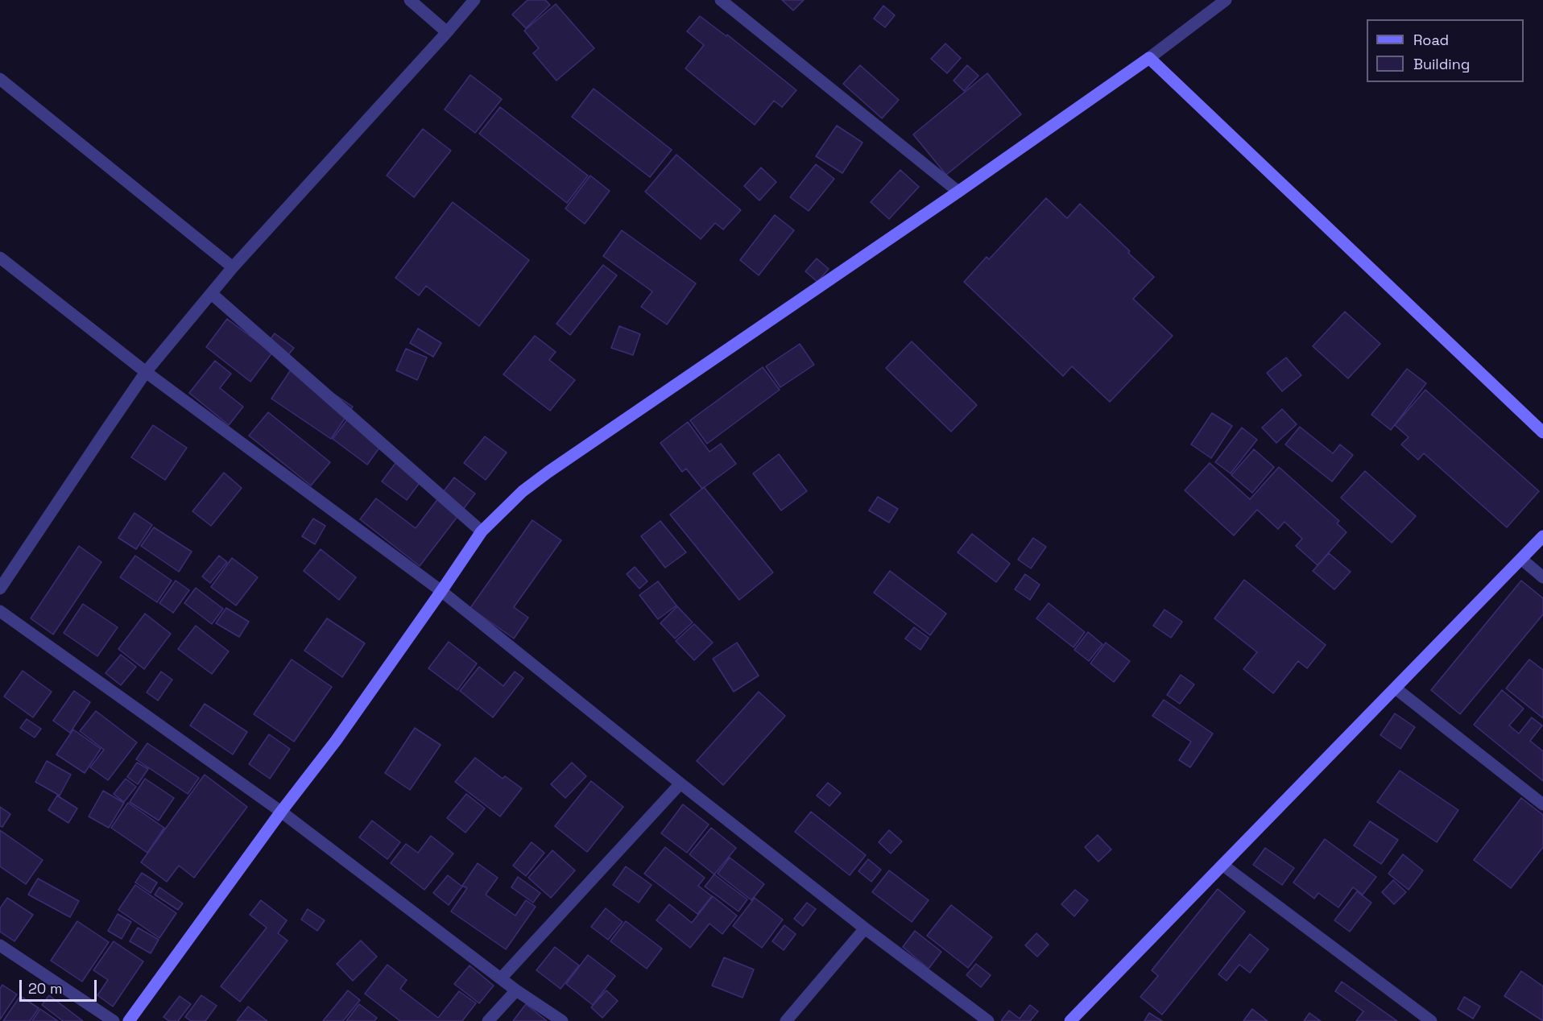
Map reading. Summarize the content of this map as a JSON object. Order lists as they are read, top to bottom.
{
  "legend": ["Road", "Building"],
  "scale_bar": "20 m"
}
